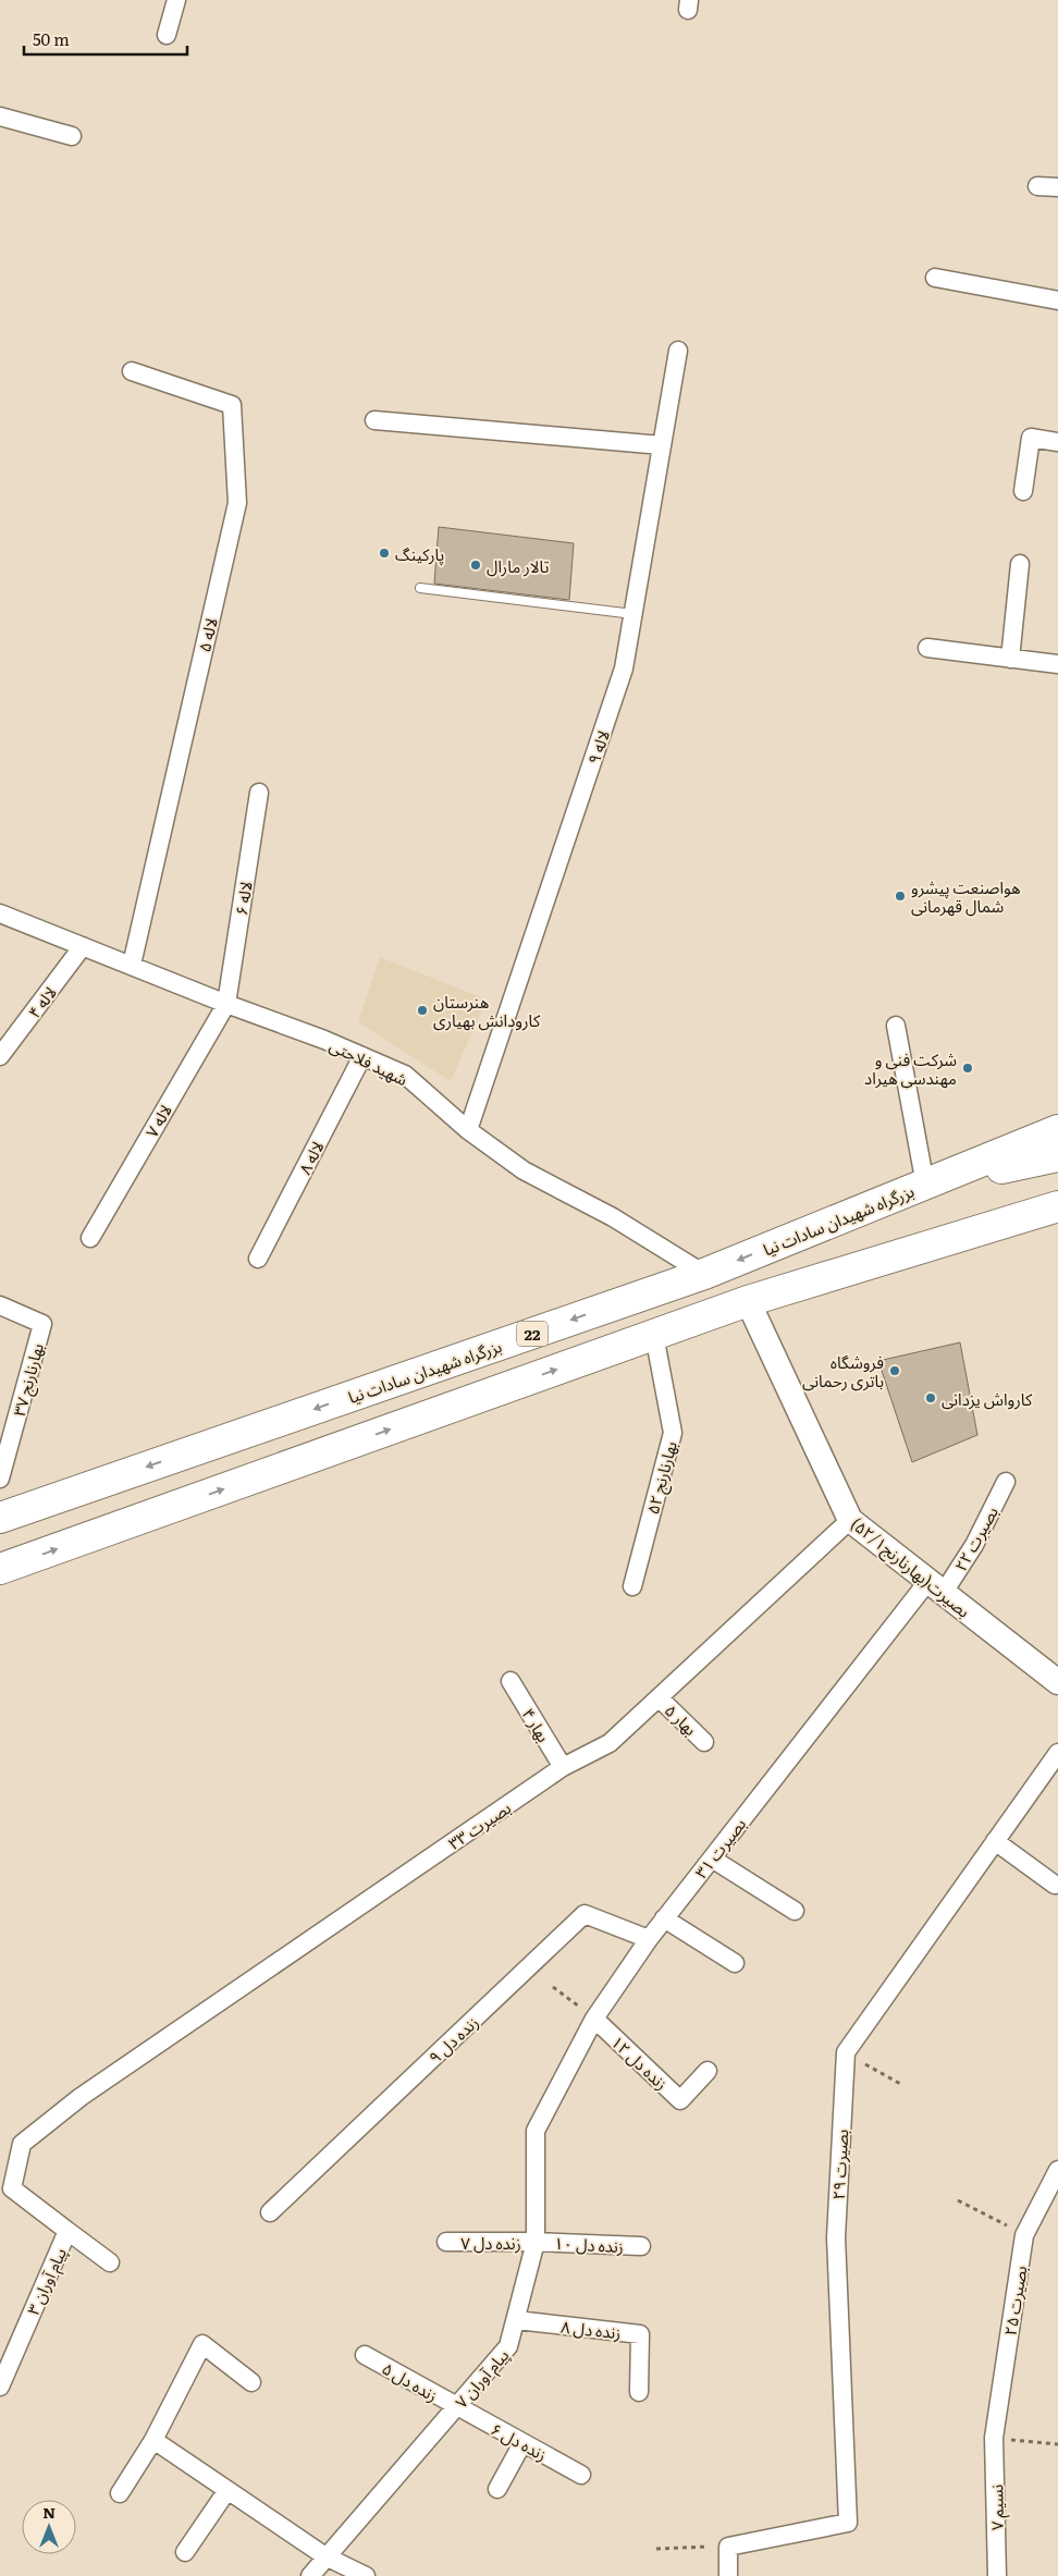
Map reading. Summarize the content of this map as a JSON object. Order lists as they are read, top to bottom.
{
  "streets": {
    "highway": ["بزرگراه شهیدان سادات نیا", "22"],
    "street": [
      "لاله ۵",
      "لاله ۹",
      "لاله ۶",
      "لاله ۴",
      "شهید فلاحتی",
      "لاله ۷",
      "لاله ۸",
      "بهارنارنج ۳۷",
      "بهارنارنج ۵۲",
      "بصیرت ۲۲",
      "بصیرت(بهارنارنج۵۲/۱)",
      "بهار ۵",
      "بهار ۴",
      "بصیرت ۳۳",
      "بصیرت ۳۱",
      "زنده دل ۹",
      "زنده دل ۱۲",
      "بصیرت ۲۹",
      "زنده دل ۷",
      "زنده دل ۱۰",
      "پیام آوران ۳",
      "بصیرت ۲۵",
      "زنده دل ۸",
      "پیام آوران ۷",
      "زنده دل ۵",
      "زنده دل ۶",
      "نسیم ۷"
    ]
  },
  "crossings": [
    ["لاله ۵", "شهید فلاحتی"],
    ["لاله ۹", "شهید فلاحتی"],
    ["لاله ۶", "شهید فلاحتی"],
    ["لاله ۶", "لاله ۷"],
    ["لاله ۴", "شهید فلاحتی"],
    ["شهید فلاحتی", "لاله ۷"],
    ["شهید فلاحتی", "لاله ۸"],
    ["شهید فلاحتی", "بزرگراه شهیدان سادات نیا"],
    ["بصیرت ۲۲", "بصیرت(بهارنارنج۵۲/۱)"],
    ["بصیرت ۲۲", "بصیرت ۳۱"],
    ["بصیرت(بهارنارنج۵۲/۱)", "بصیرت ۳۳"],
    ["بصیرت(بهارنارنج۵۲/۱)", "بصیرت ۳۱"],
    ["بهار ۵", "بصیرت ۳۳"],
    ["بهار ۴", "بصیرت ۳۳"],
    ["بصیرت ۳۳", "پیام آوران ۳"],
    ["بصیرت ۳۱", "زنده دل ۹"],
    ["بصیرت ۳۱", "زنده دل ۱۲"],
    ["بصیرت ۳۱", "پیام آوران ۷"],
    ["زنده دل ۷", "زنده دل ۱۰"],
    ["زنده دل ۷", "پیام آوران ۷"],
    ["زنده دل ۱۰", "پیام آوران ۷"],
    ["بصیرت ۲۵", "نسیم ۷"],
    ["زنده دل ۸", "پیام آوران ۷"],
    ["پیام آوران ۷", "زنده دل ۵"],
    ["پیام آوران ۷", "زنده دل ۶"],
    ["زنده دل ۵", "زنده دل ۶"]
  ],
  "places": [
    "پارکینگ",
    "تالار مارال",
    "هواصنعت پیشرو شمال قهرمانی",
    "هنرستان کارودانش بهیاری",
    "شرکت فنی و مهندسی هیراد",
    "فروشگاه باتری رحمانی",
    "کارواش یزدانی"
  ],
  "scale_bar": "50 m",
  "north": "top"
}
